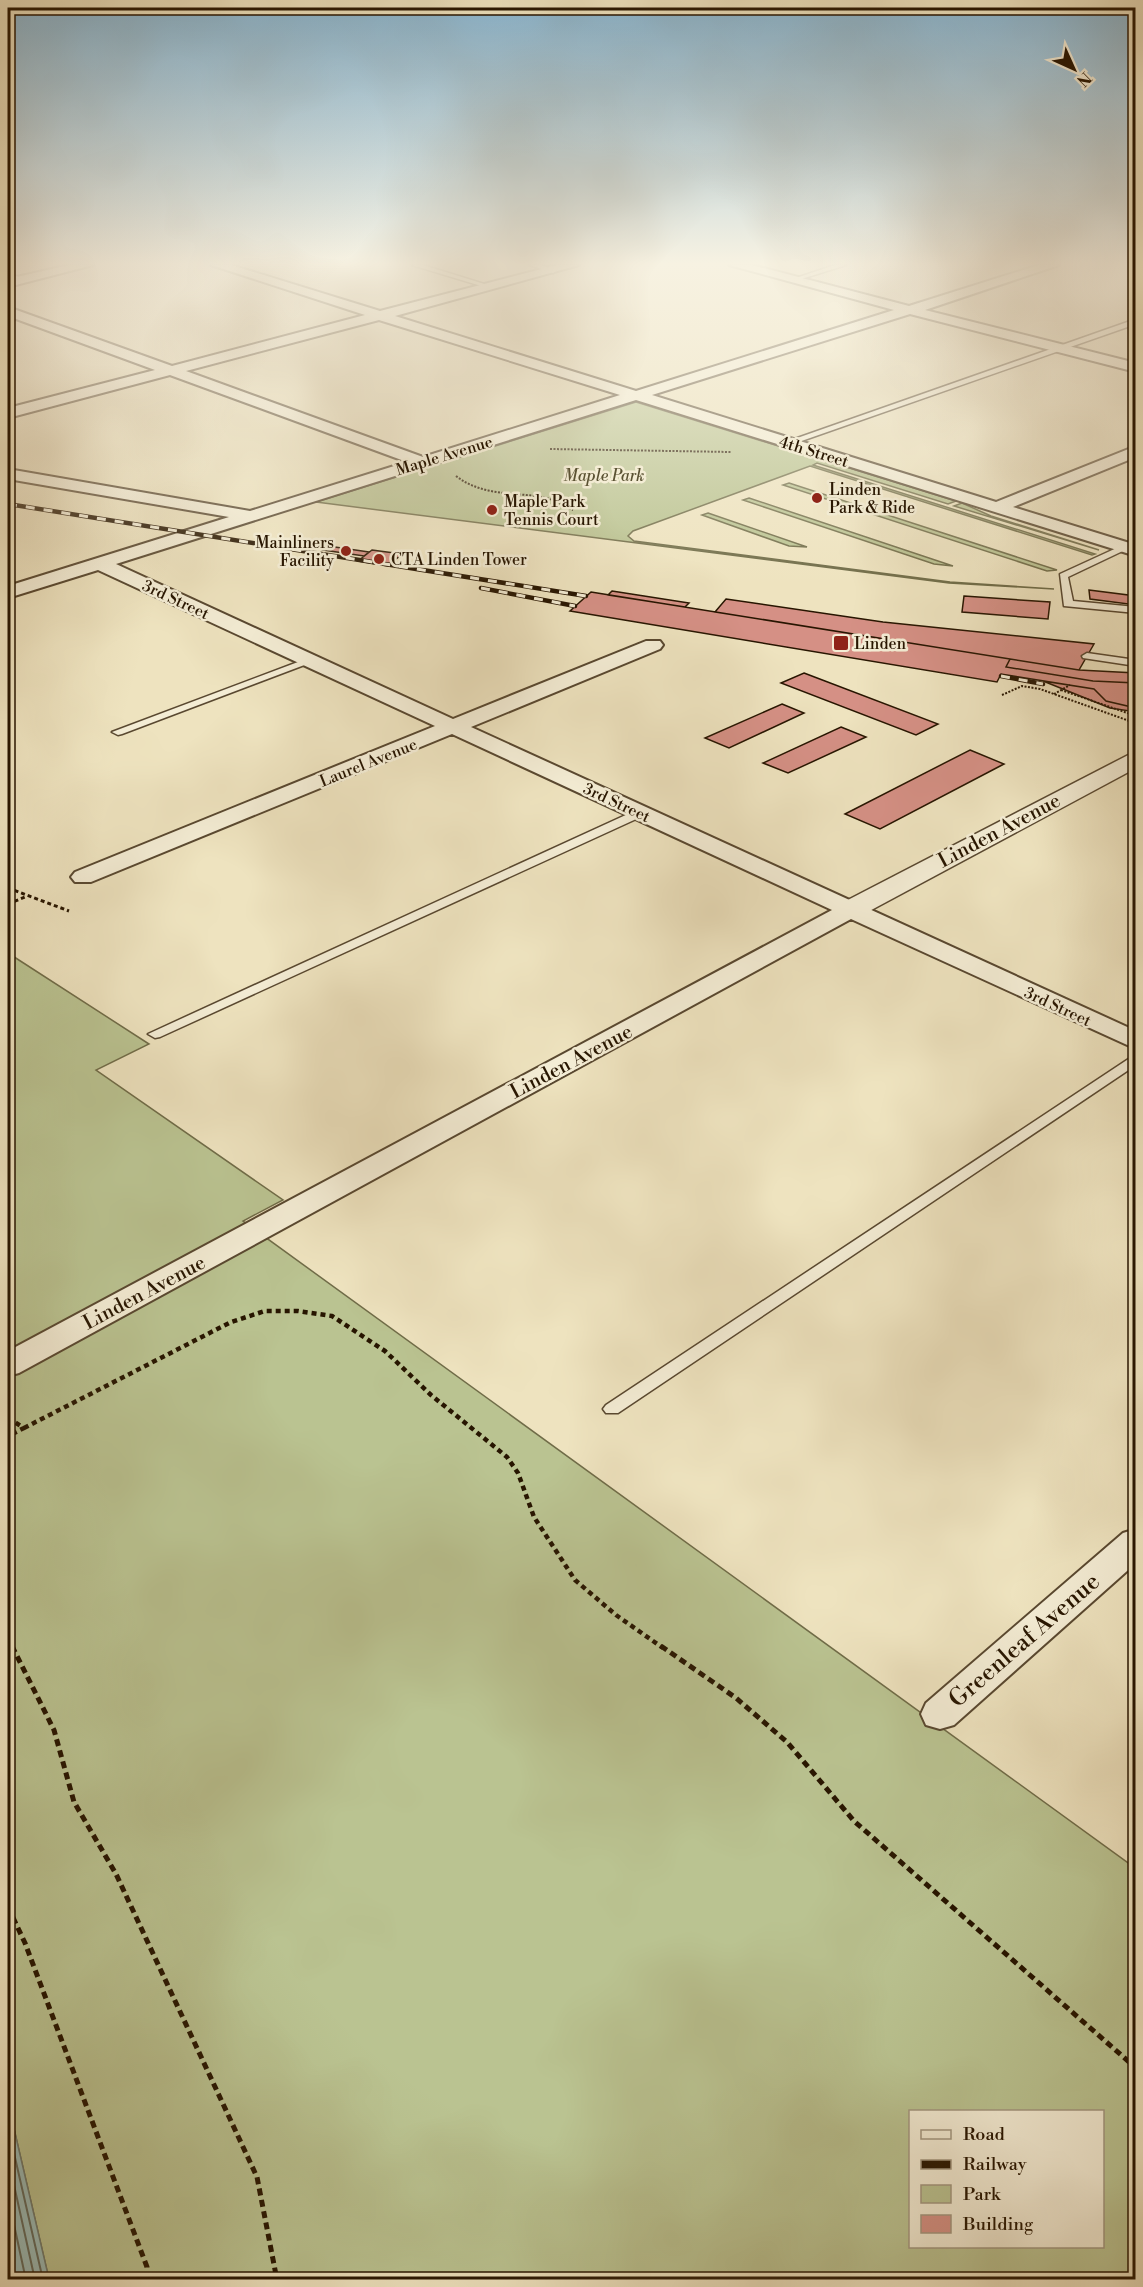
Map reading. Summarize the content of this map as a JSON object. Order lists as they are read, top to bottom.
{
  "streets": {
    "street": [
      "4th Street",
      "Maple Avenue",
      "3rd Street",
      "Laurel Avenue",
      "Linden Avenue",
      "Greenleaf Avenue"
    ]
  },
  "crossings": [
    ["4th Street", "Maple Avenue"],
    ["Maple Avenue", "3rd Street"],
    ["3rd Street", "Laurel Avenue"],
    ["3rd Street", "Linden Avenue"]
  ],
  "parks": ["Maple Park"],
  "places": {
    "other": [
      "Linden Park & Ride",
      "Maple Park Tennis Court",
      "Mainliners Facility",
      "CTA Linden Tower"
    ],
    "transit": ["Linden"]
  },
  "legend": [
    "Road",
    "Railway",
    "Park",
    "Building"
  ],
  "north": "bottom right"
}
